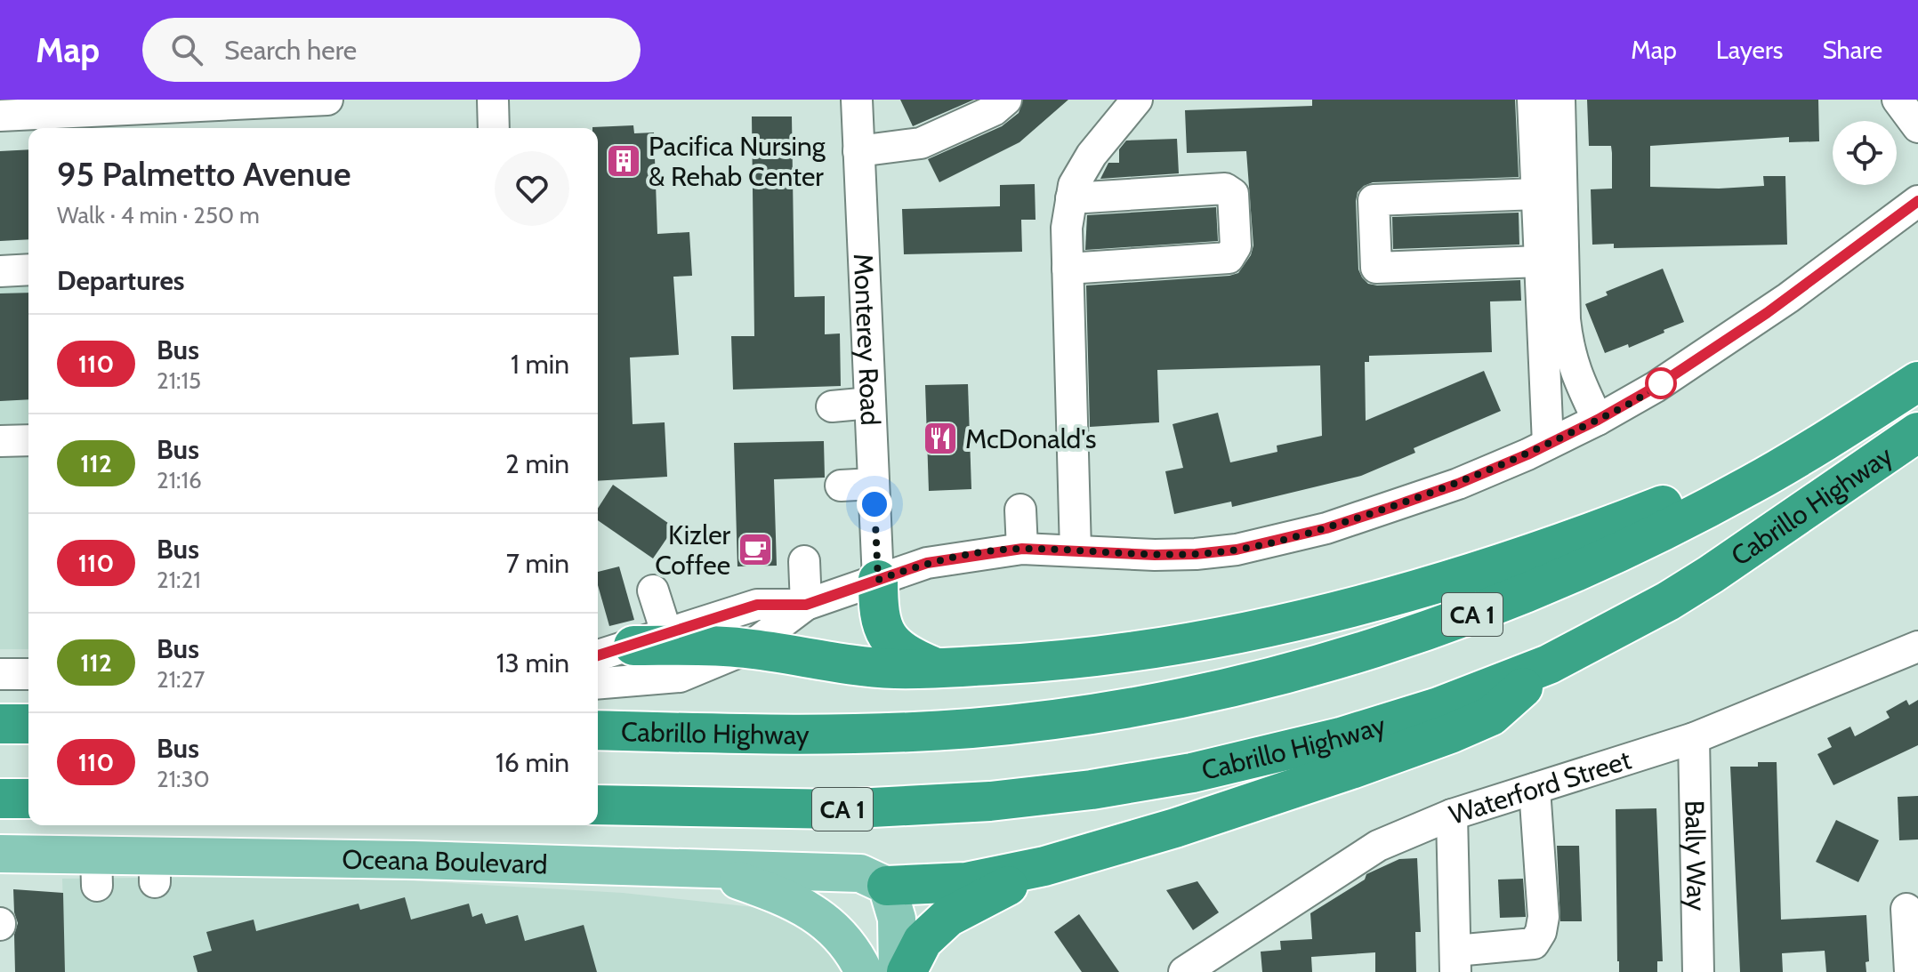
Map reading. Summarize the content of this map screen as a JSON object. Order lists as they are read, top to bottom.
{
  "streets": {
    "highway": ["Cabrillo Highway", "CA 1"],
    "main road": ["Oceana Boulevard"],
    "street": ["Monterey Road", "Waterford Street", "Bally Way"]
  },
  "crossings": [
    ["Waterford Street", "Bally Way"]
  ],
  "places": {
    "building": ["Pacifica Nursing & Rehab Center"],
    "restaurant": ["McDonald's"],
    "cafe": ["Kizler Coffee"]
  },
  "lines": ["bus line 110"],
  "page": {
    "header": "Map",
    "search": "Search here",
    "nav": ["Map", "Layers", "Share"],
    "heading": [
      ["95 Palmetto Avenue", "Walk · 4 min · 250 m"],
      "Departures"
    ],
    "list": [
      {
        "mark": "110",
        "name": "Bus",
        "note": "21:15",
        "value": "1 min"
      },
      {
        "mark": "112",
        "name": "Bus",
        "note": "21:16",
        "value": "2 min"
      },
      {
        "mark": "110",
        "name": "Bus",
        "note": "21:21",
        "value": "7 min"
      },
      {
        "mark": "112",
        "name": "Bus",
        "note": "21:27",
        "value": "13 min"
      },
      {
        "mark": "110",
        "name": "Bus",
        "note": "21:30",
        "value": "16 min"
      }
    ]
  }
}
